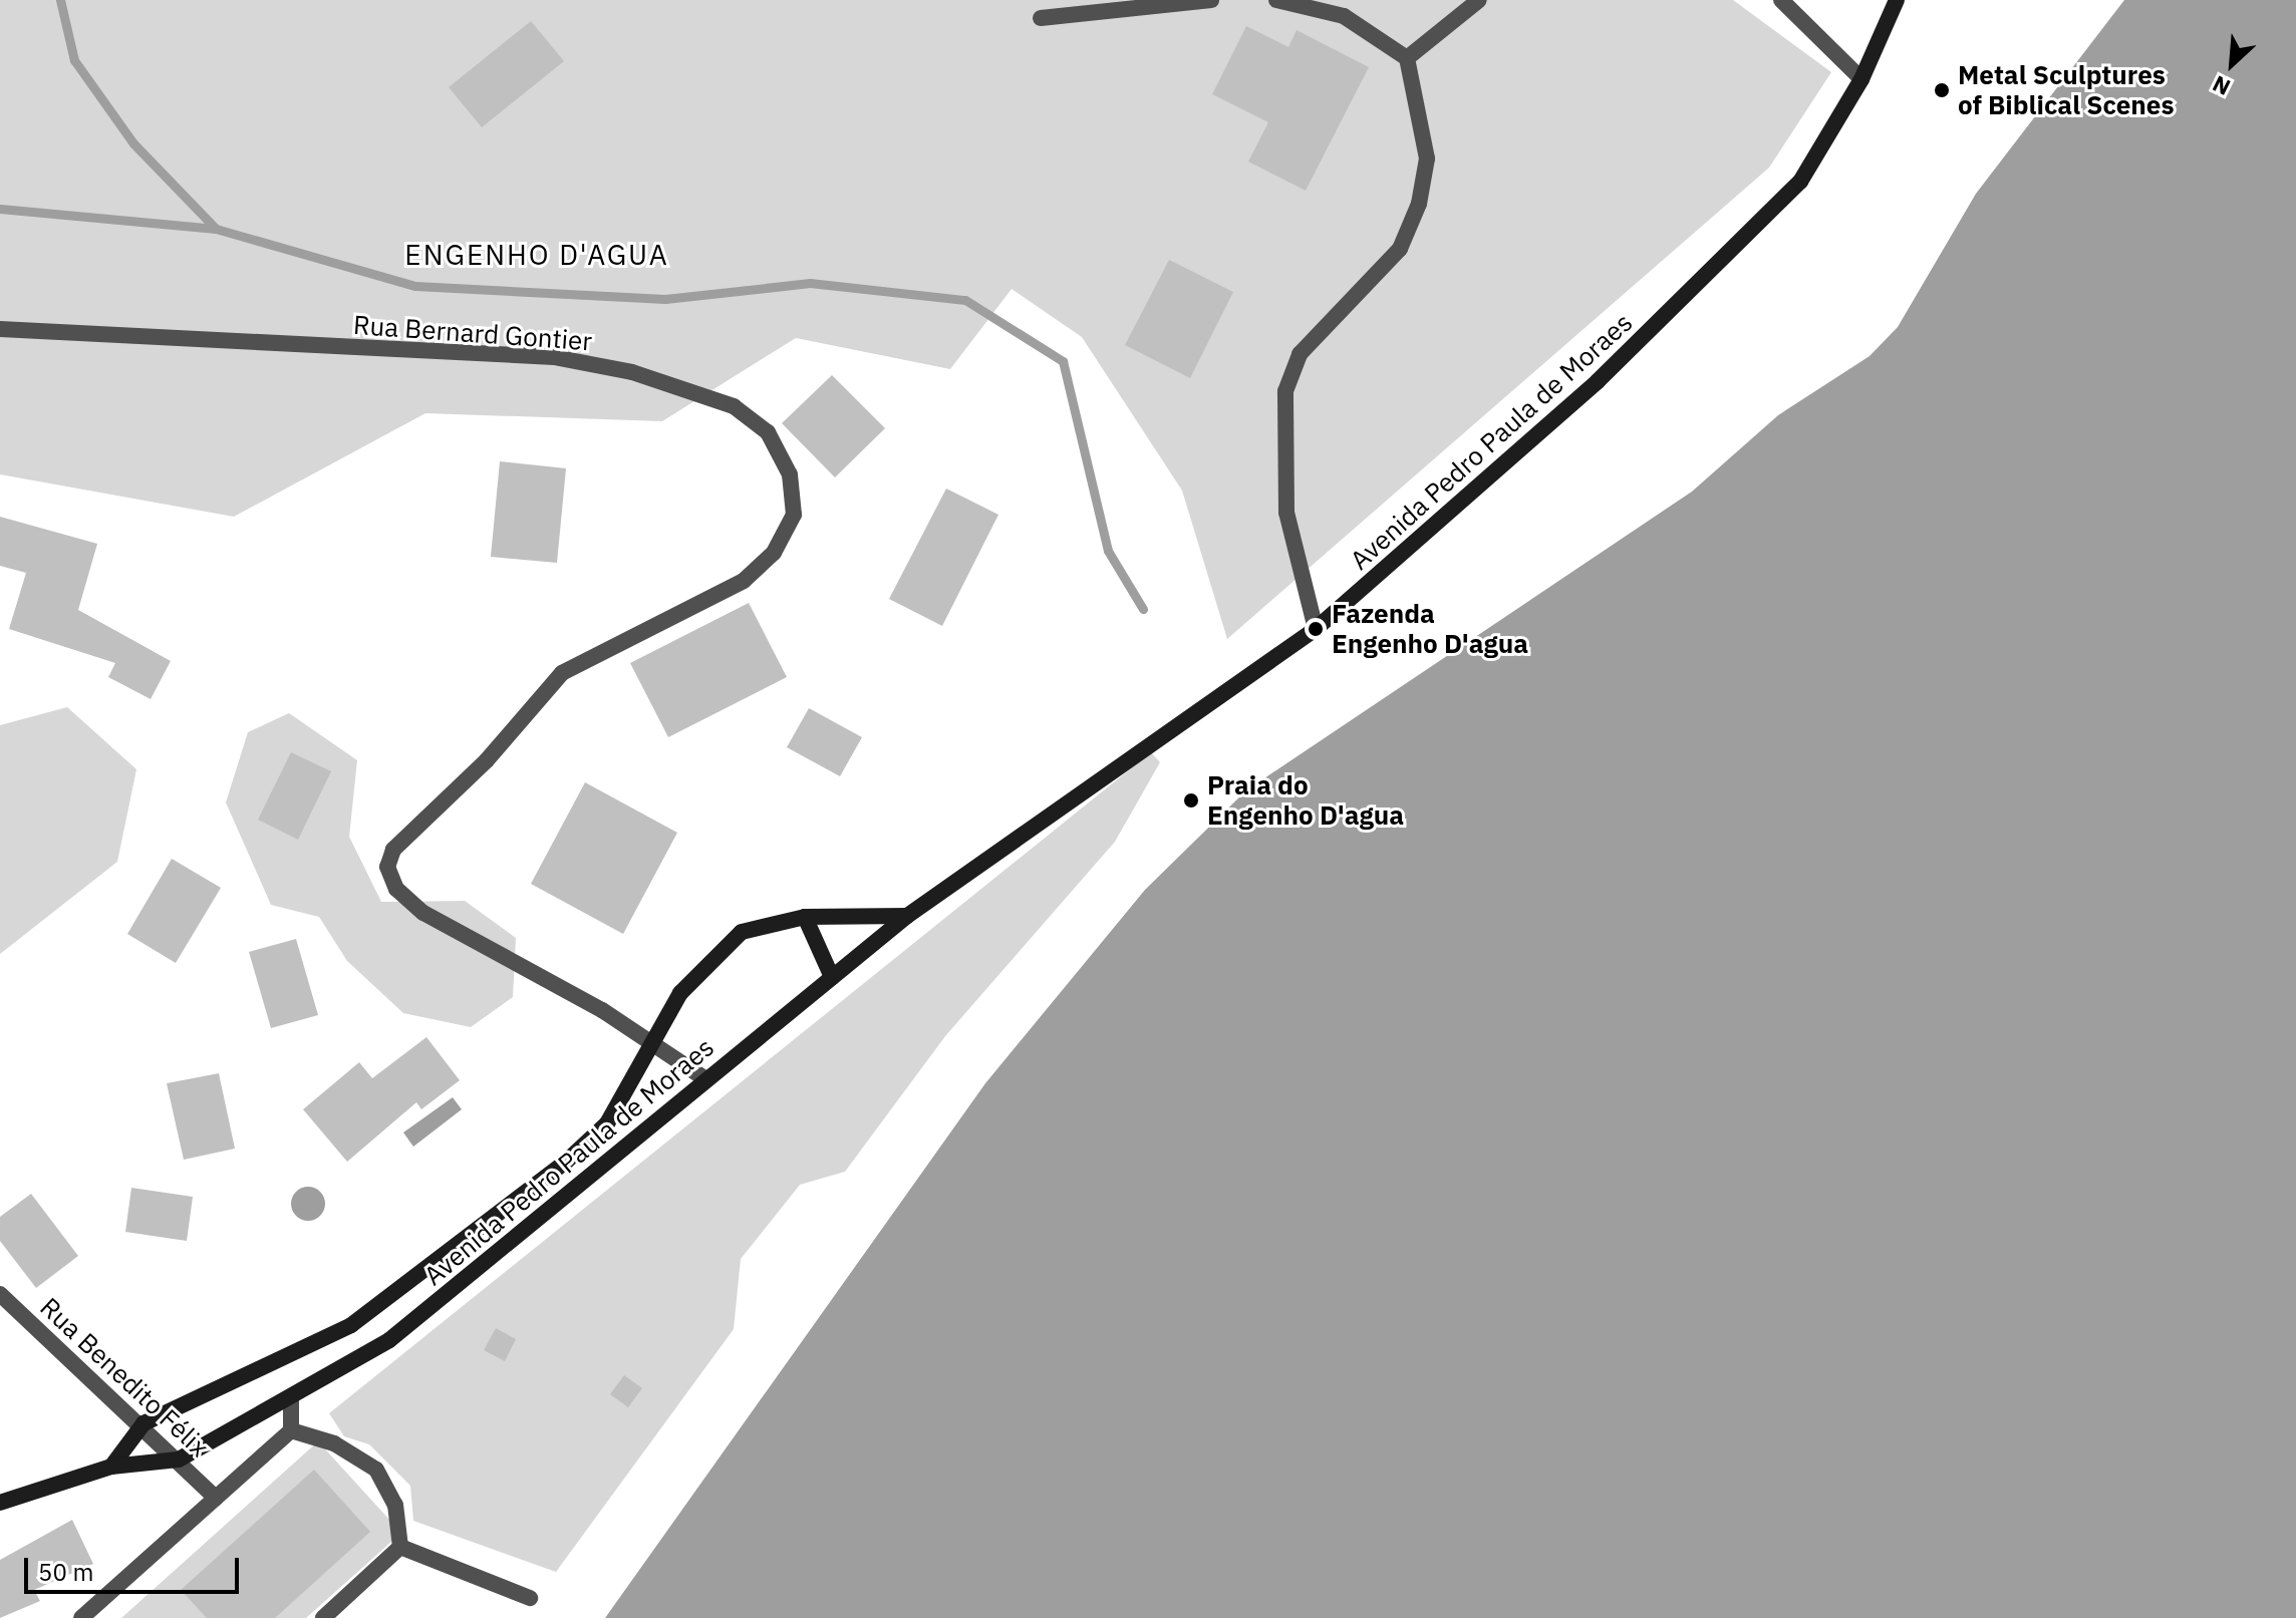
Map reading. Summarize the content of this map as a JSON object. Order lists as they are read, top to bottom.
{
  "streets": {
    "main road": ["Avenida Pedro Paula de Moraes"],
    "street": ["Rua Bernard Gontier", "Rua Benedito Félix"]
  },
  "crossings": [
    ["Rua Bernard Gontier", "Avenida Pedro Paula de Moraes"],
    ["Avenida Pedro Paula de Moraes", "Rua Benedito Félix"]
  ],
  "districts": ["ENGENHO D'AGUA"],
  "places": ["Metal Sculptures of Biblical Scenes", "Fazenda Engenho D'agua", "Praia do Engenho D'agua"],
  "scale_bar": "50 m",
  "north": "bottom left"
}
